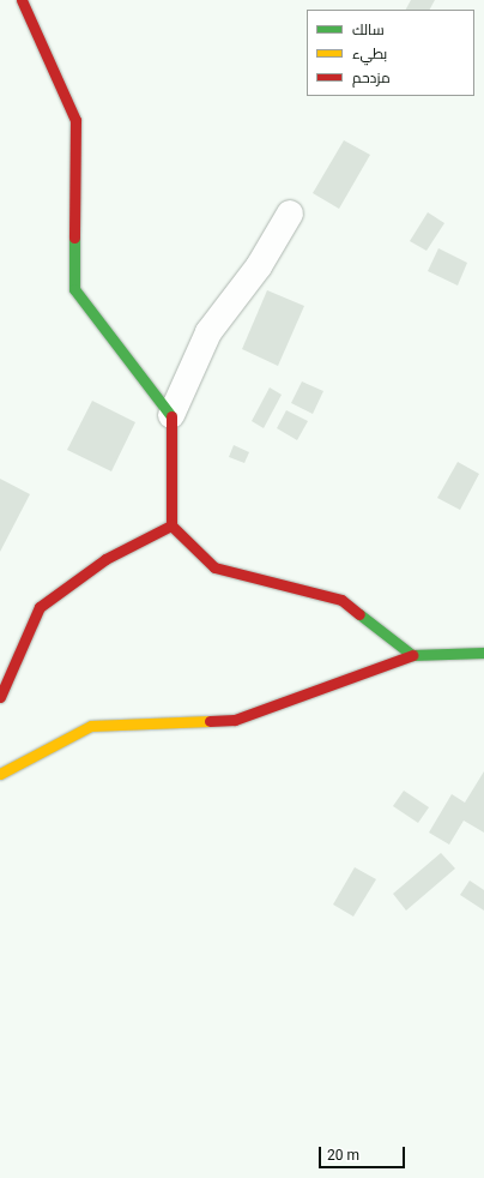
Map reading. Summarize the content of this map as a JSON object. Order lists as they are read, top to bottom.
{
  "legend": ["سالك", "بطيء", "مزدحم"],
  "scale_bar": "20 m"
}
